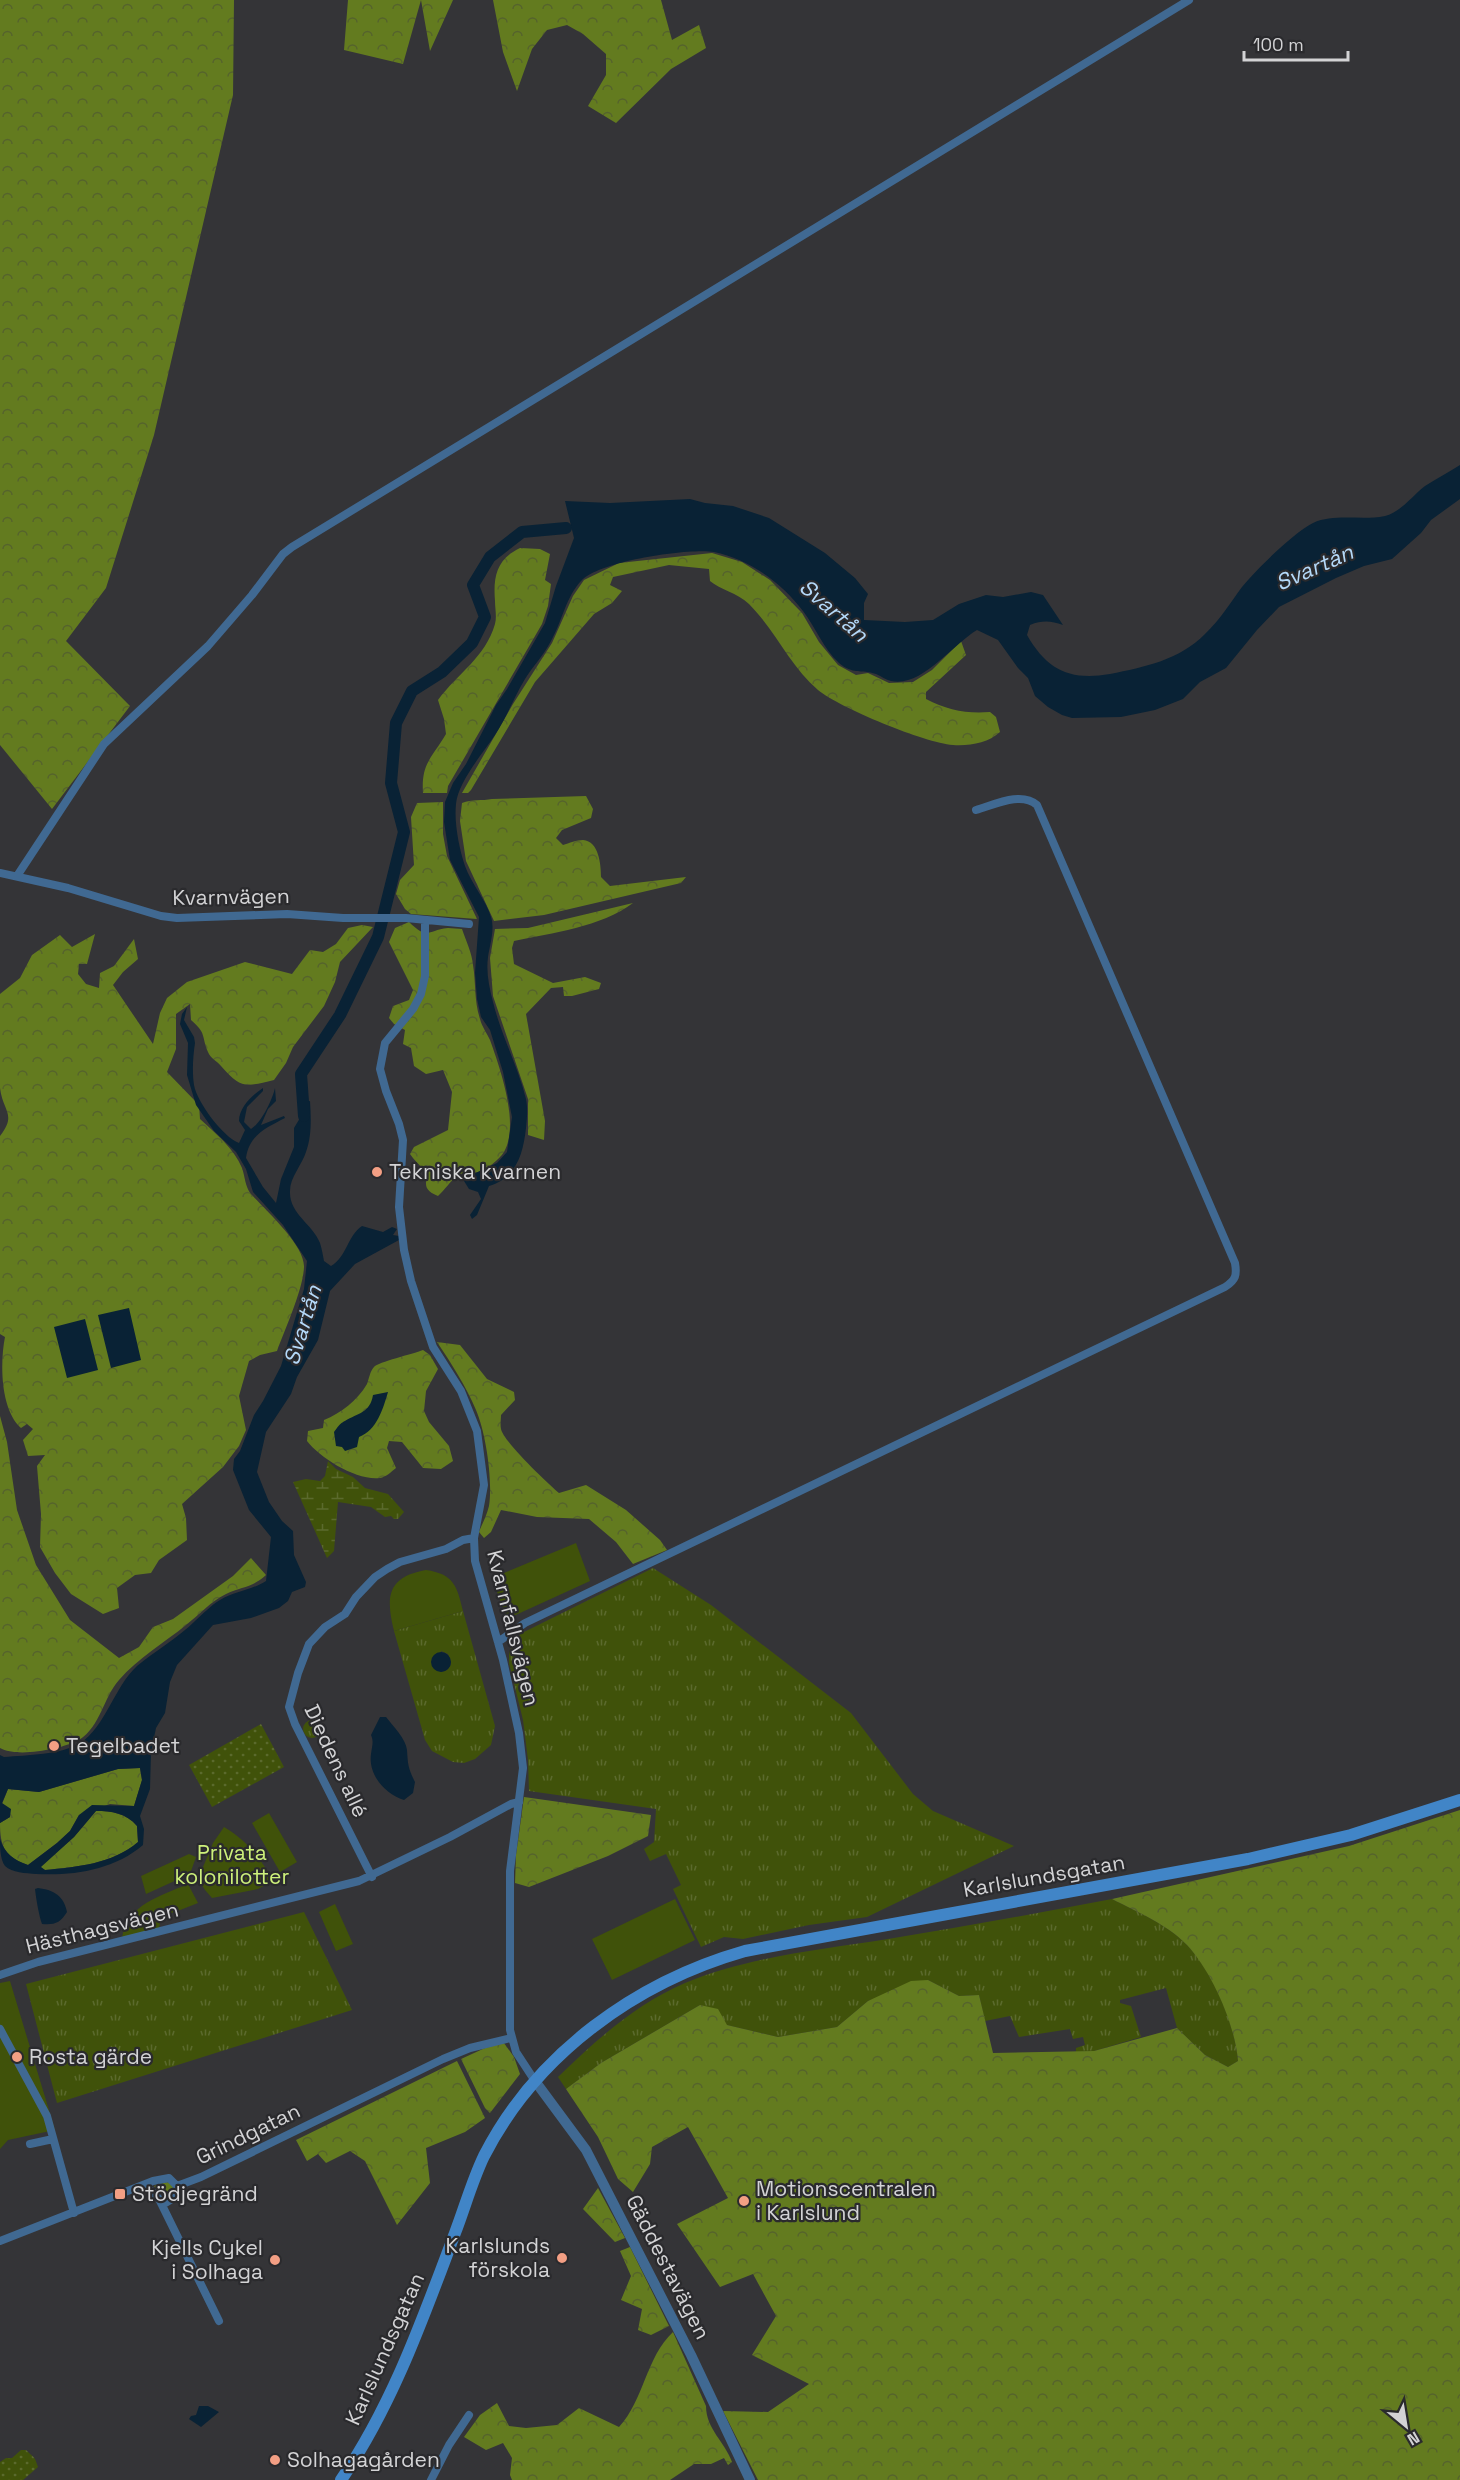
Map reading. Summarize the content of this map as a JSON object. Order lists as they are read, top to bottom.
{
  "streets": {
    "main road": ["Karlslundsgatan"],
    "street": [
      "Kvarnvägen",
      "Kvarnfallsvägen",
      "Diedens allé",
      "Hästhagsvägen",
      "Grindgatan",
      "Gäddestavägen"
    ]
  },
  "crossings": [
    ["Kvarnvägen", "Kvarnfallsvägen"],
    ["Kvarnfallsvägen", "Diedens allé"],
    ["Kvarnfallsvägen", "Karlslundsgatan"],
    ["Kvarnfallsvägen", "Hästhagsvägen"],
    ["Kvarnfallsvägen", "Grindgatan"],
    ["Kvarnfallsvägen", "Gäddestavägen"],
    ["Diedens allé", "Hästhagsvägen"],
    ["Karlslundsgatan", "Gäddestavägen"]
  ],
  "water": ["Svartån"],
  "parks": ["Privata kolonilotter"],
  "places": {
    "other": [
      "Tekniska kvarnen",
      "Tegelbadet",
      "Rosta gärde",
      "Motionscentralen i Karlslund",
      "Karlslunds förskola",
      "Kjells Cykel i Solhaga",
      "Solhagagården"
    ],
    "transit": ["Stödjegränd"]
  },
  "scale_bar": "100 m",
  "north": "bottom right"
}
